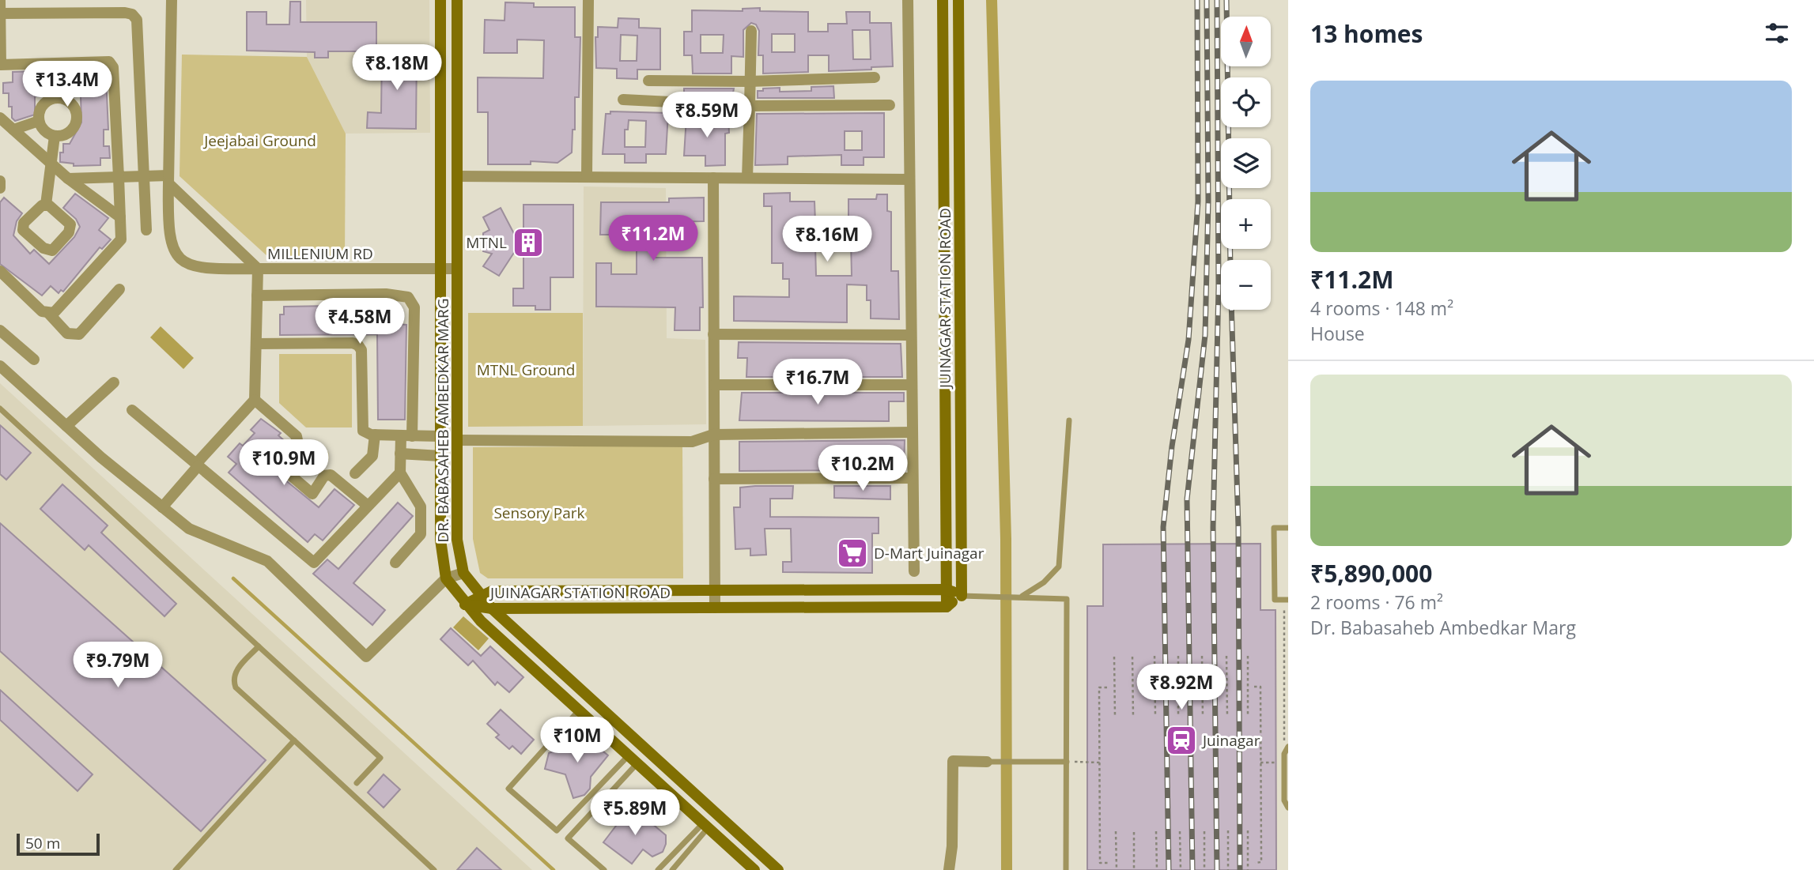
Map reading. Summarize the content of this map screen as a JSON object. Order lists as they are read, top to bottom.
{
  "streets": {
    "street": ["MILLENIUM RD", "JUINAGAR STATION ROAD", "DR. BABASAHEB AMBEDKAR MARG"]
  },
  "crossings": [
    ["MILLENIUM RD", "DR. BABASAHEB AMBEDKAR MARG"],
    ["JUINAGAR STATION ROAD", "DR. BABASAHEB AMBEDKAR MARG"]
  ],
  "parks": ["Jeejabai Ground", "MTNL Ground", "Sensory Park"],
  "places": {
    "building": ["MTNL"],
    "supermarket": ["D-Mart Juinagar"],
    "station": ["Juinagar"]
  },
  "scale_bar": "50 m",
  "north": "top",
  "page": {
    "heading": "13 homes",
    "map_buttons": ["+", "−"],
    "price": [
      "₹8.18M",
      "₹13.4M",
      "₹8.59M",
      "₹11.2M",
      "₹8.16M",
      "₹4.58M",
      "₹16.7M",
      "₹10.9M",
      "₹10.2M",
      "₹9.79M",
      "₹8.92M",
      "₹10M",
      "₹5.89M"
    ],
    "list": [
      {
        "name": "₹11.2M",
        "note": "4 rooms · 148 m² · House"
      },
      {
        "name": "₹5,890,000",
        "note": "2 rooms · 76 m² · Dr. Babasaheb Ambedkar Marg"
      }
    ],
    "scale": "50 m"
  }
}
